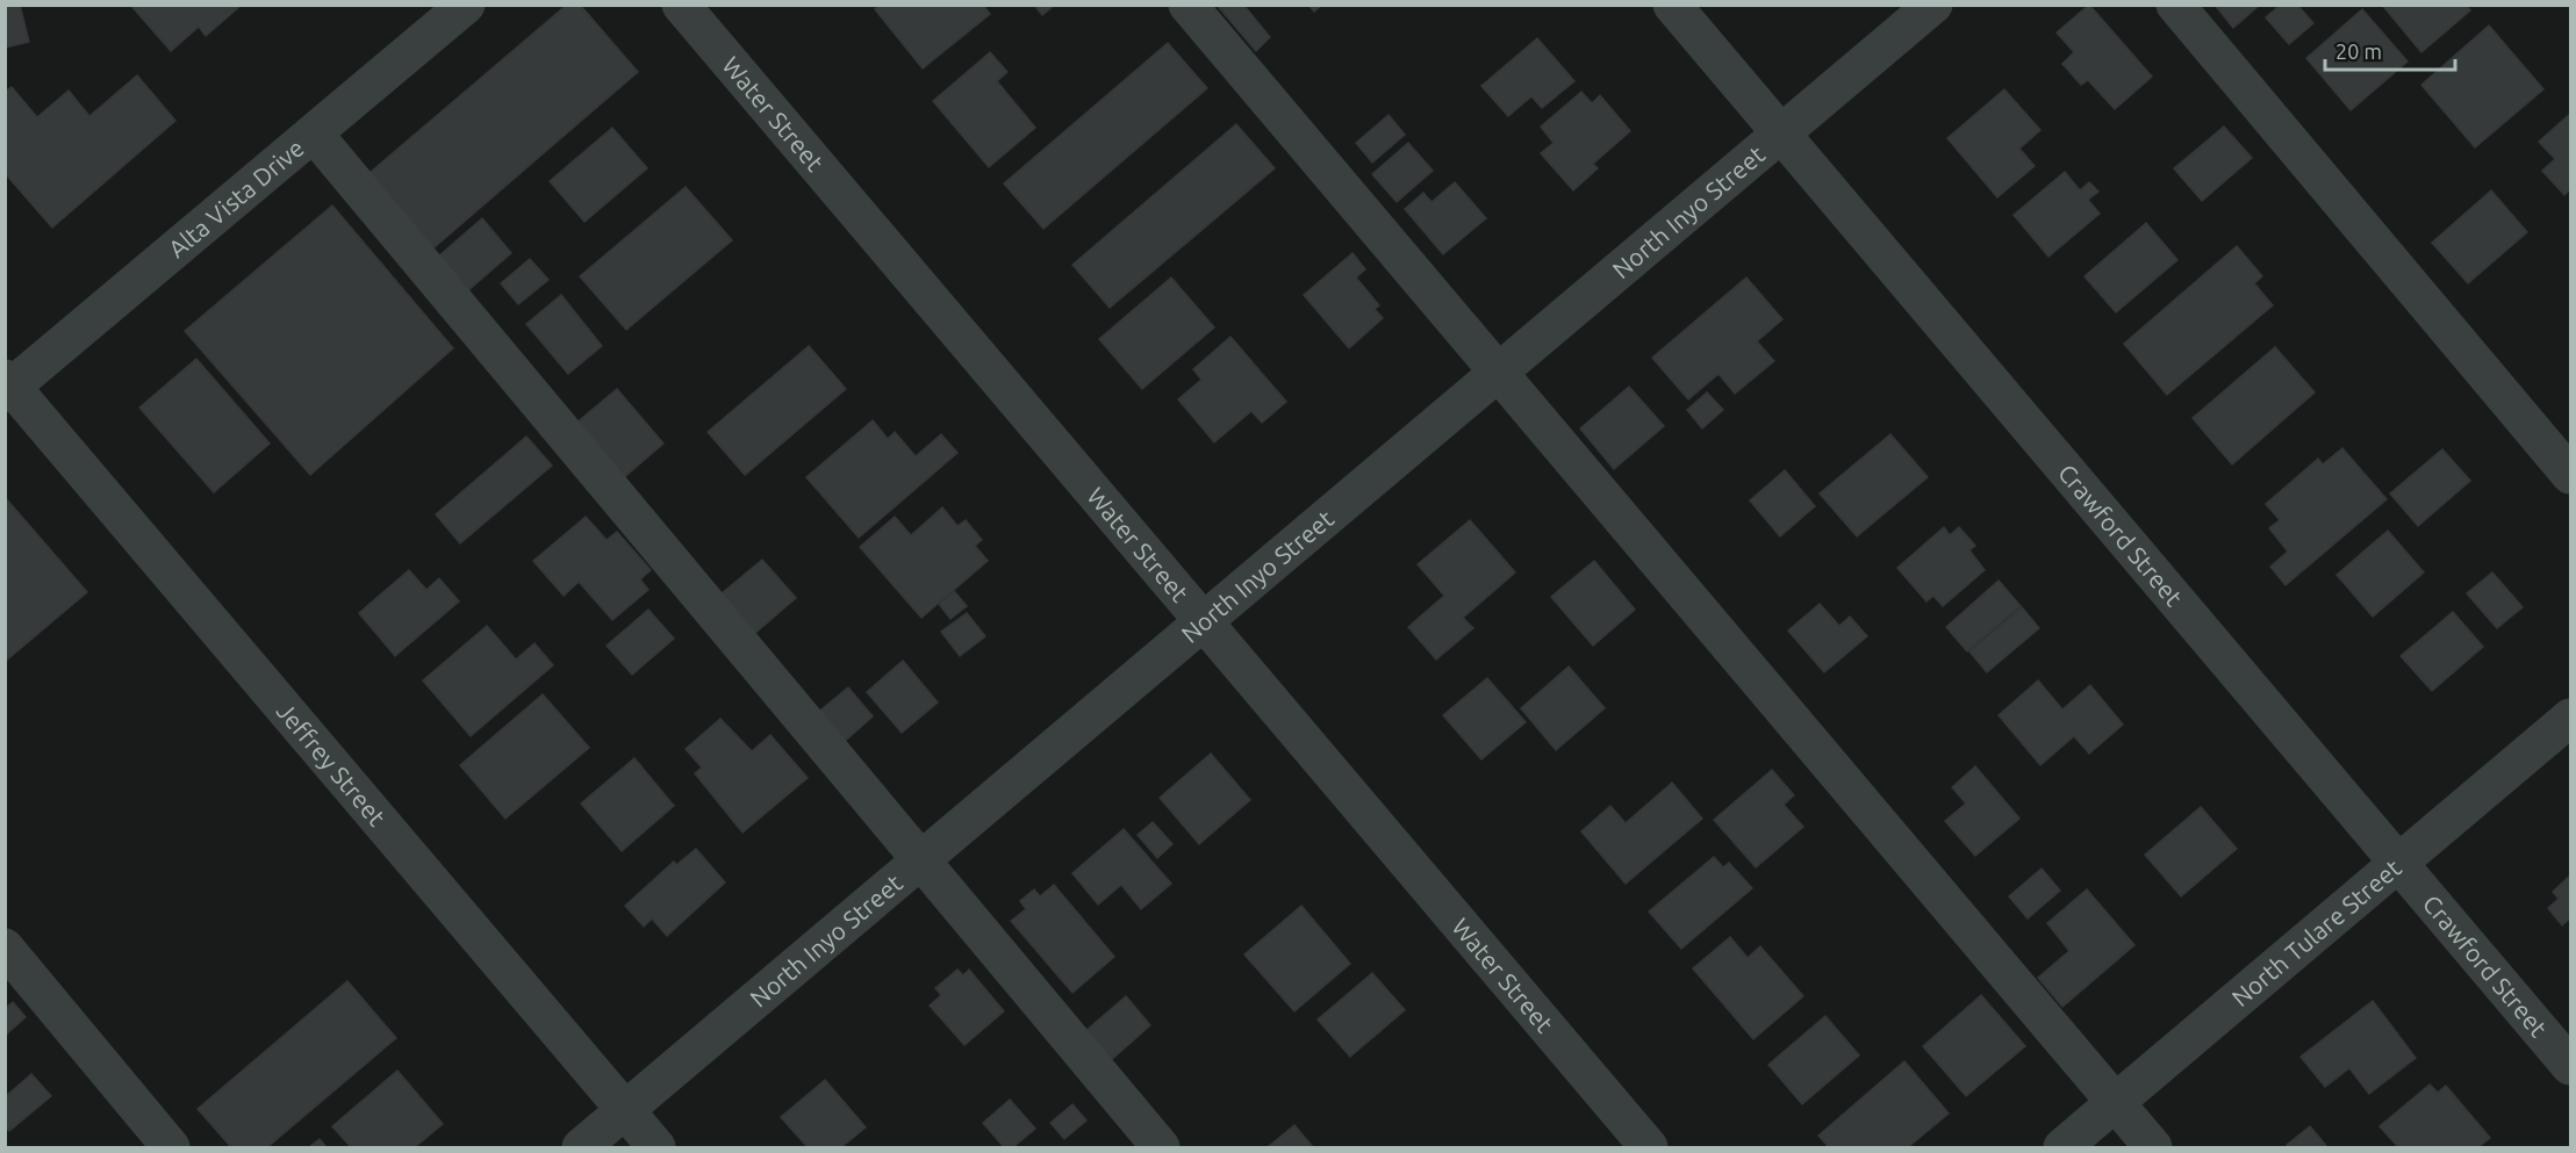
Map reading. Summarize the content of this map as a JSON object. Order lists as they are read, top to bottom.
{
  "streets": {
    "street": [
      "Water Street",
      "Alta Vista Drive",
      "North Inyo Street",
      "Crawford Street",
      "Jeffrey Street",
      "North Tulare Street"
    ]
  },
  "crossings": [
    ["Water Street", "North Inyo Street"],
    ["Alta Vista Drive", "Jeffrey Street"],
    ["North Inyo Street", "Crawford Street"],
    ["North Inyo Street", "Jeffrey Street"],
    ["Crawford Street", "North Tulare Street"]
  ],
  "scale_bar": "20 m"
}
